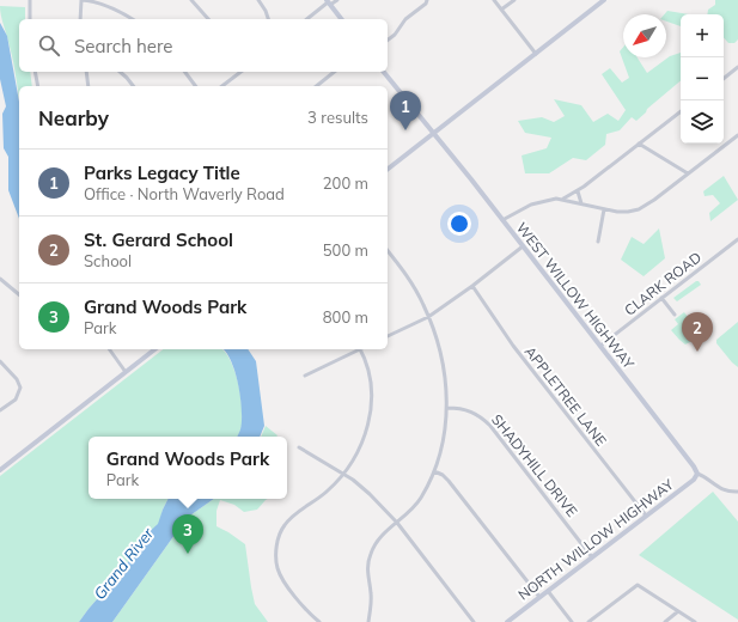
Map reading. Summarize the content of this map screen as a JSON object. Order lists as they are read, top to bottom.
{
  "streets": {
    "street": [
      "CLARK ROAD",
      "WEST WILLOW HIGHWAY",
      "APPLETREE LANE",
      "SHADYHILL DRIVE",
      "NORTH WILLOW HIGHWAY"
    ]
  },
  "crossings": [
    ["CLARK ROAD", "WEST WILLOW HIGHWAY"],
    ["WEST WILLOW HIGHWAY", "NORTH WILLOW HIGHWAY"],
    ["APPLETREE LANE", "NORTH WILLOW HIGHWAY"],
    ["SHADYHILL DRIVE", "NORTH WILLOW HIGHWAY"]
  ],
  "water": ["Grand River"],
  "north": "bottom left",
  "page": {
    "map_buttons": ["+", "−"],
    "search": "Search here",
    "heading": ["Nearby", "3 results"],
    "pins": ["1", "2", "3"],
    "list": [
      {
        "mark": "1",
        "name": "Parks Legacy Title",
        "note": "Office · North Waverly Road",
        "value": "200 m"
      },
      {
        "mark": "2",
        "name": "St. Gerard School",
        "note": "School",
        "value": "500 m"
      },
      {
        "mark": "3",
        "name": "Grand Woods Park",
        "note": "Park",
        "value": "800 m"
      }
    ],
    "popup": ["Grand Woods Park", "Park"]
  }
}
